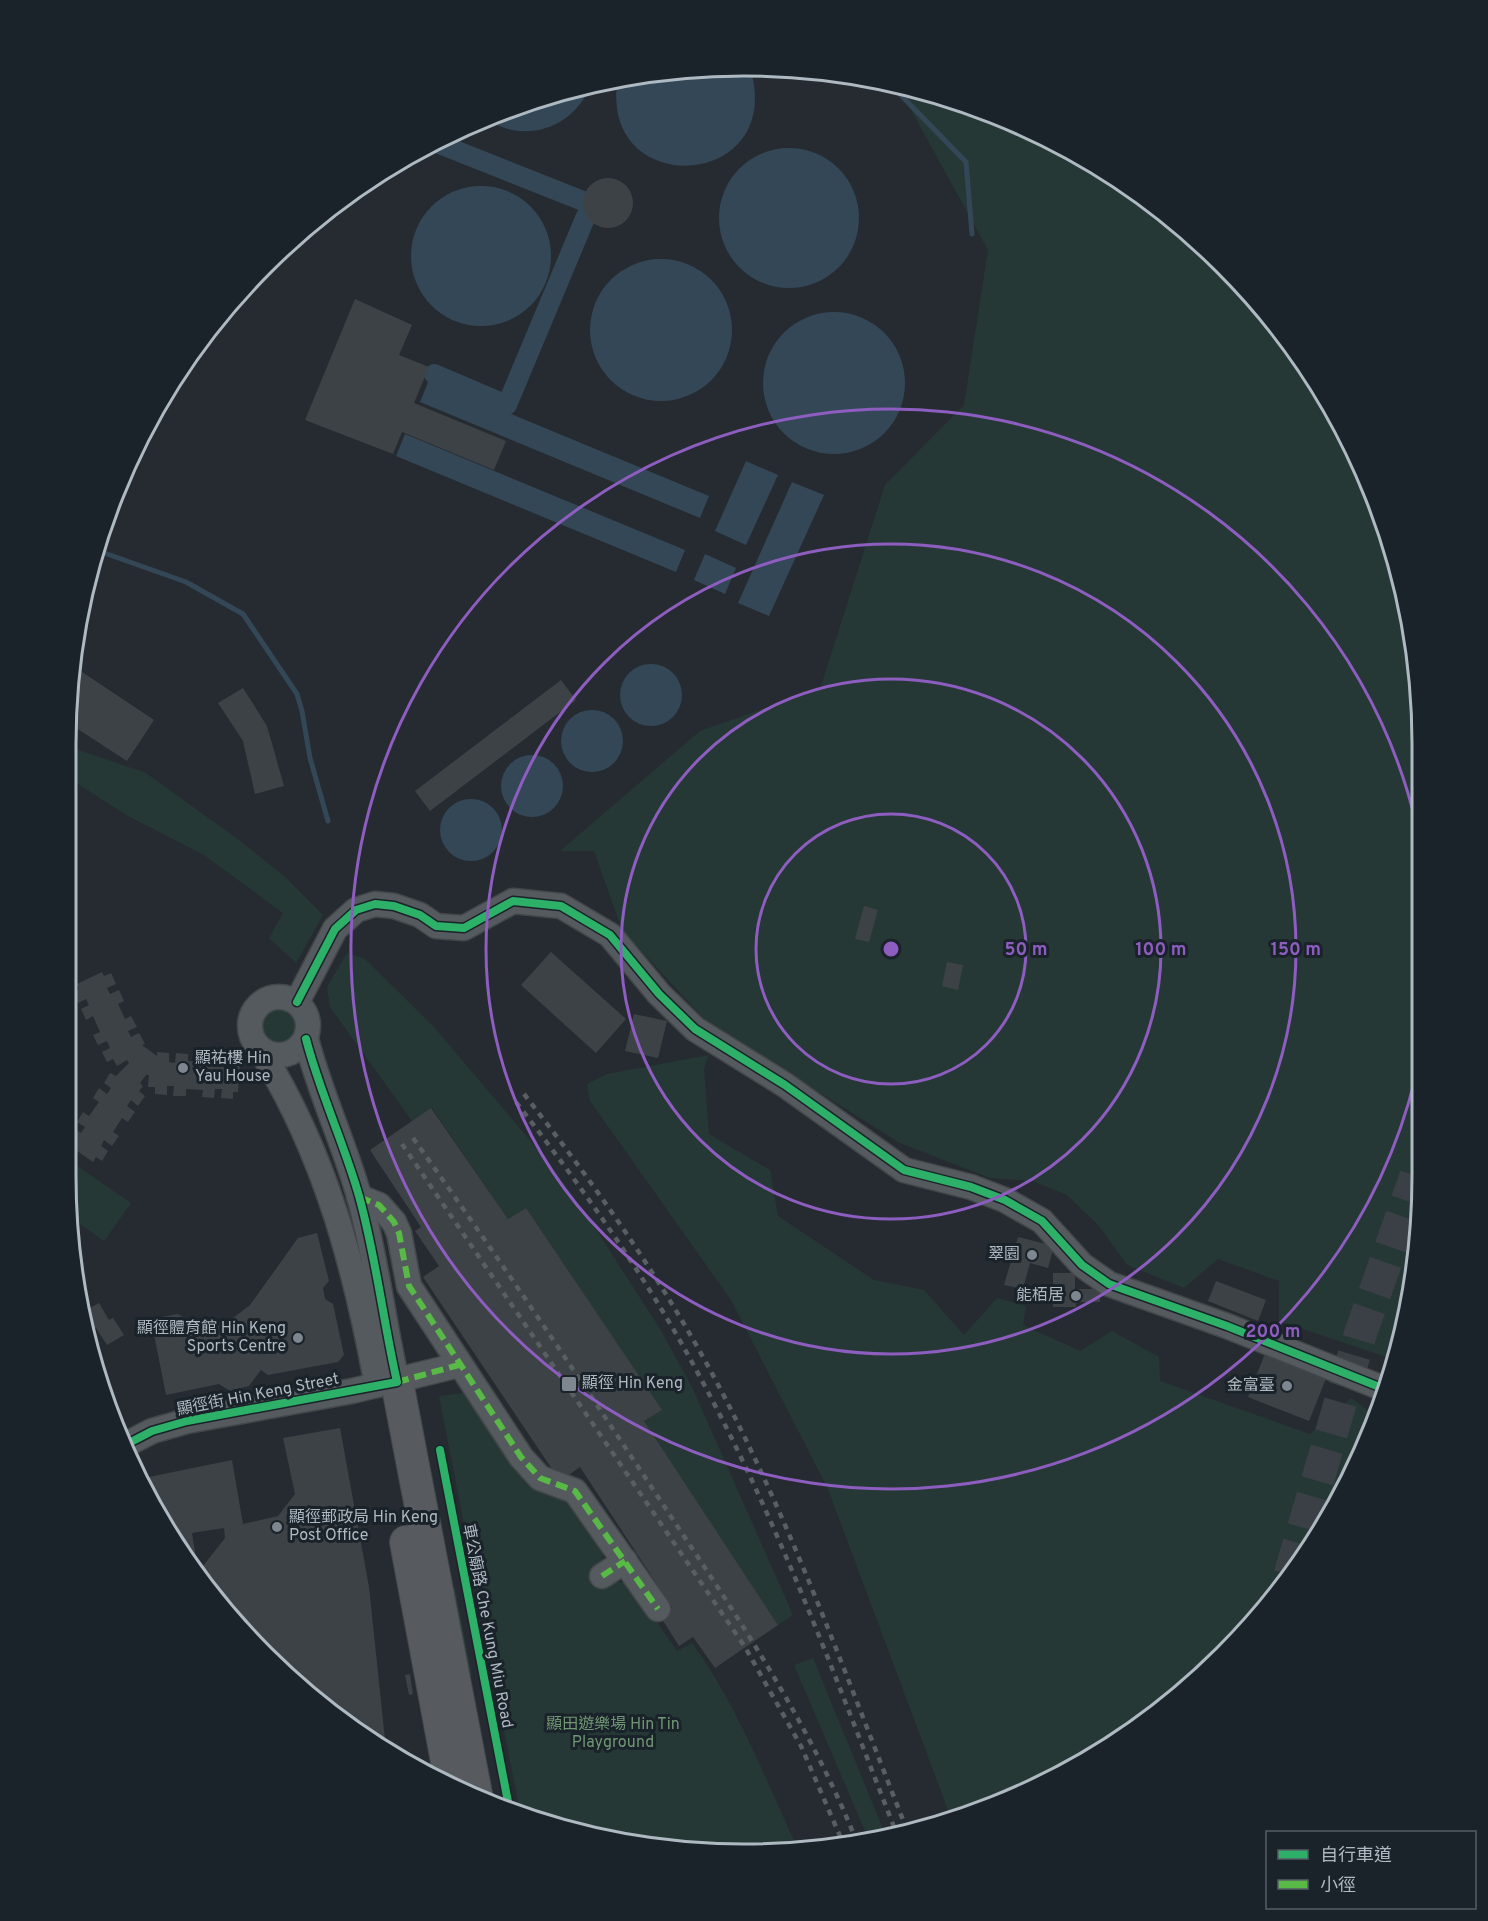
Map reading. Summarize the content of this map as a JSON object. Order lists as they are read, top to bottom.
{
  "streets": {
    "street": ["顯徑街 Hin Keng Street"],
    "cycle path": ["車公廟路 Che Kung Miu Road"]
  },
  "parks": ["顯田遊樂場 Hin Tin Playground"],
  "places": {
    "other": [
      "顯祐樓 Hin Yau House",
      "翠園",
      "能栢居",
      "顯徑體育館 Hin Keng Sports Centre",
      "金富臺",
      "顯徑郵政局 Hin Keng Post Office"
    ],
    "transit": ["顯徑 Hin Keng"]
  },
  "legend": ["自行車道", "小徑"],
  "rings": [
    "50 m",
    "100 m",
    "150 m",
    "200 m"
  ]
}
